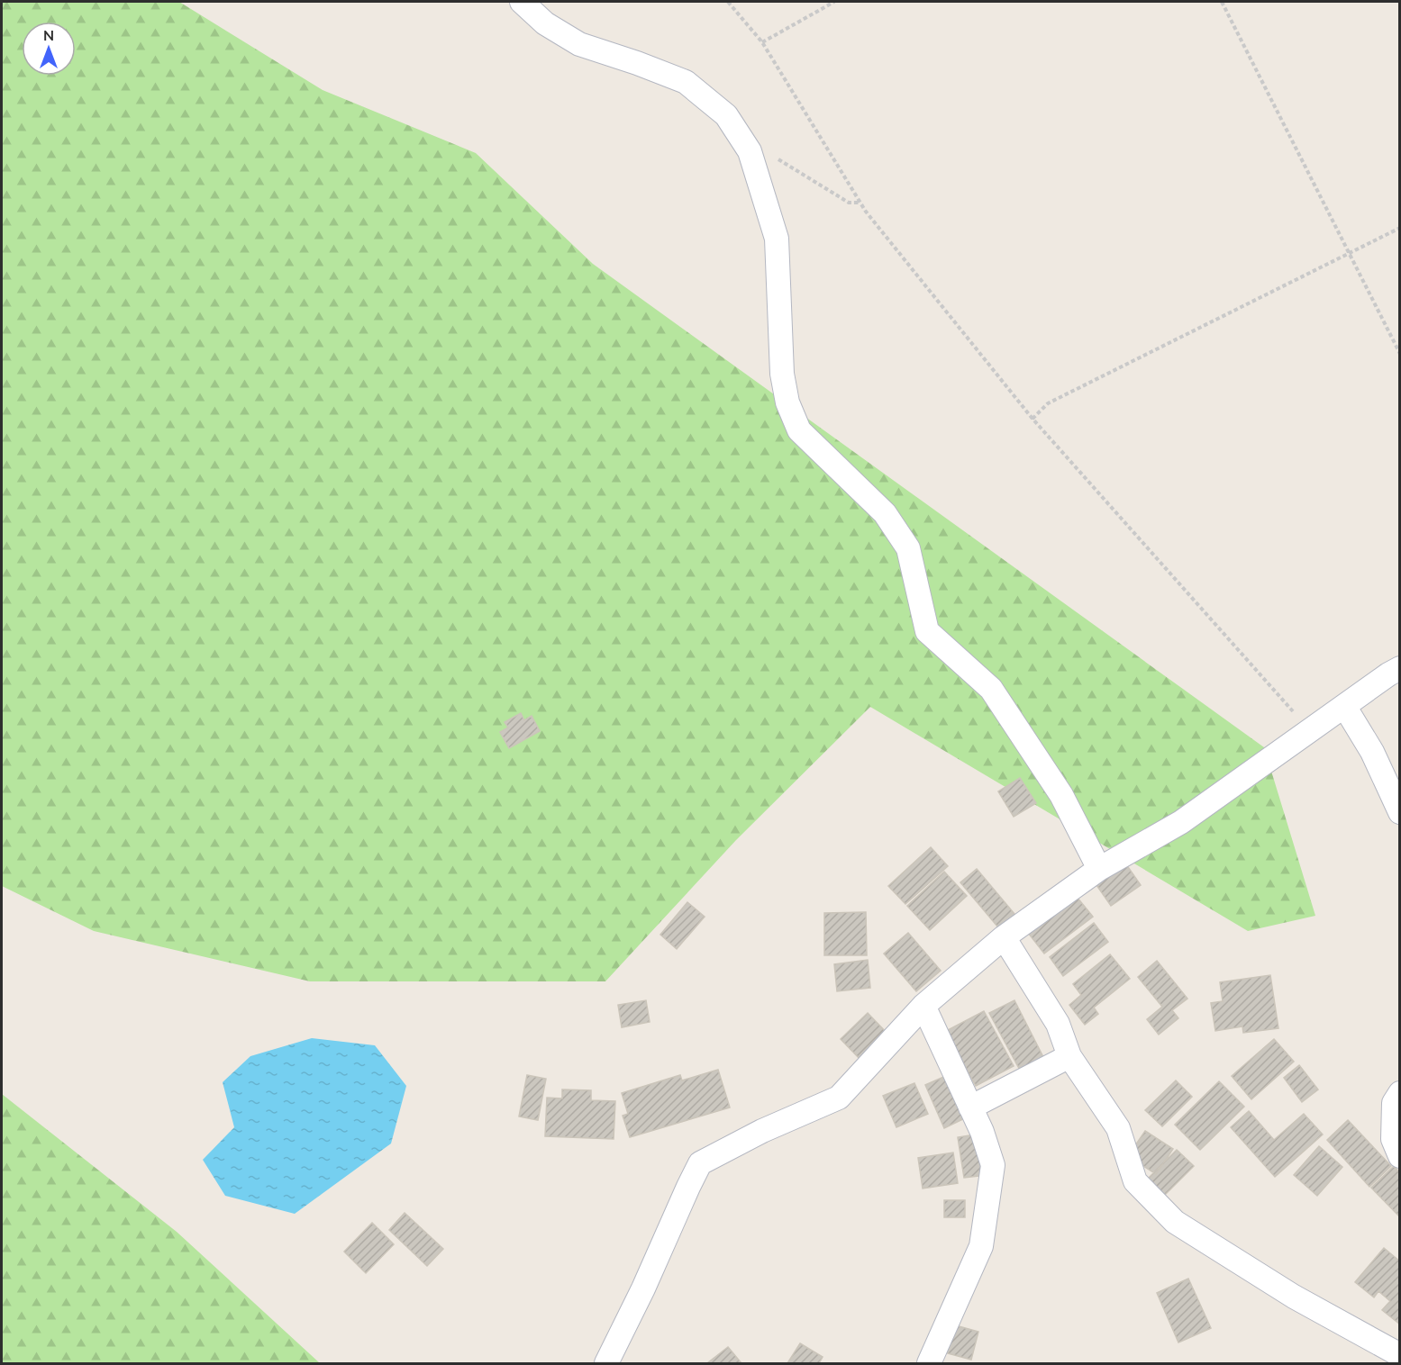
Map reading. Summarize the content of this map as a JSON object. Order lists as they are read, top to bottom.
{
  "north": "top"
}
